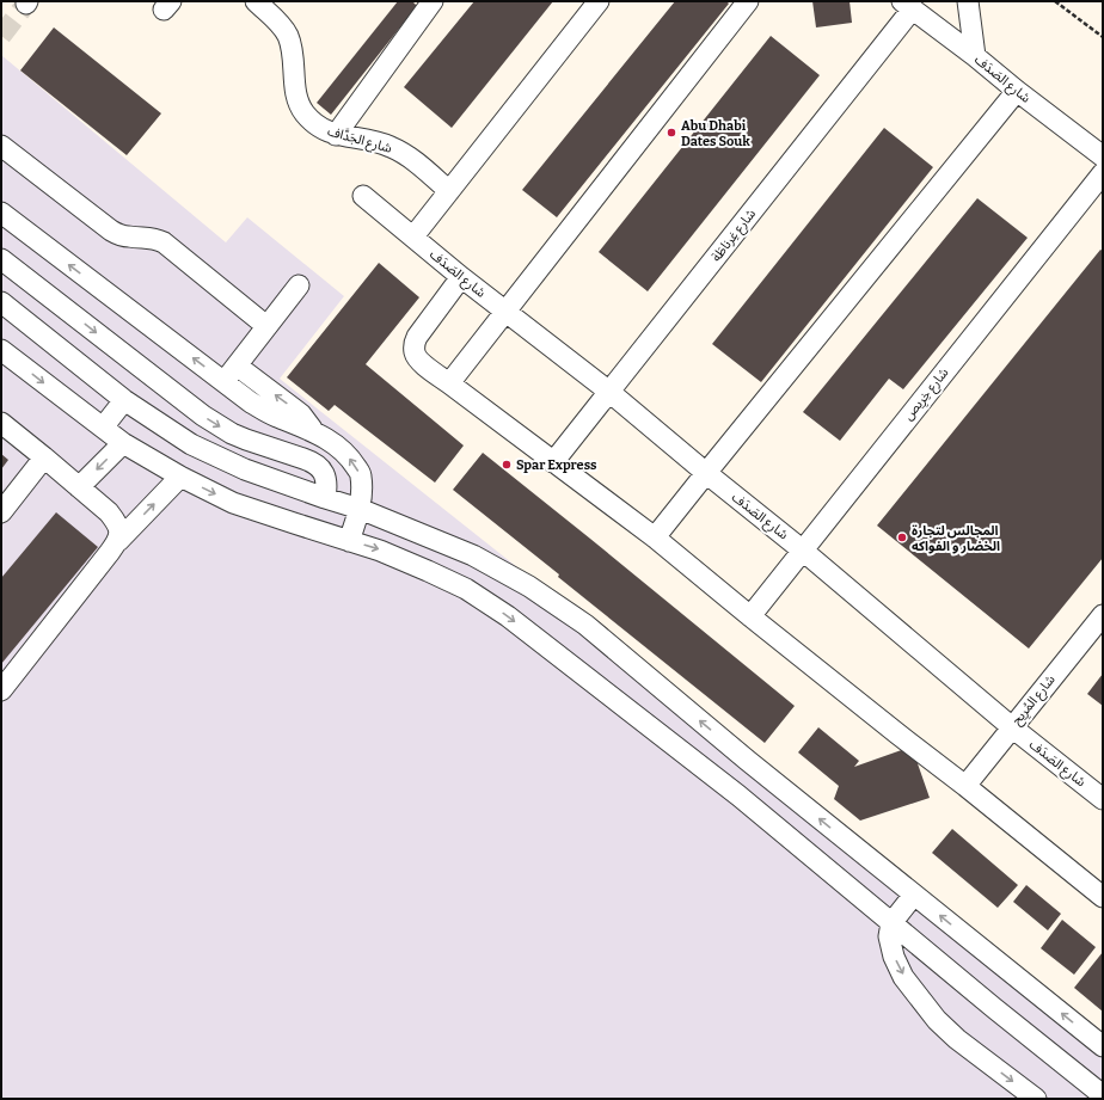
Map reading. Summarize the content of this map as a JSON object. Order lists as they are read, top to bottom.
{
  "streets": {
    "street": [
      "شارع الصَدَف",
      "شارع الجَدَّاف",
      "شارع غِرناطَة",
      "شارع خِرِيص",
      "شارع المُرِيح"
    ]
  },
  "crossings": [
    ["شارع الصَدَف", "شارع غِرناطَة"],
    ["شارع الصَدَف", "شارع خِرِيص"],
    ["شارع الصَدَف", "شارع المُرِيح"]
  ],
  "places": ["Abu Dhabi Dates Souk", "Spar Express", "المجالس لتجارة الخضار و الفواكه"]
}
